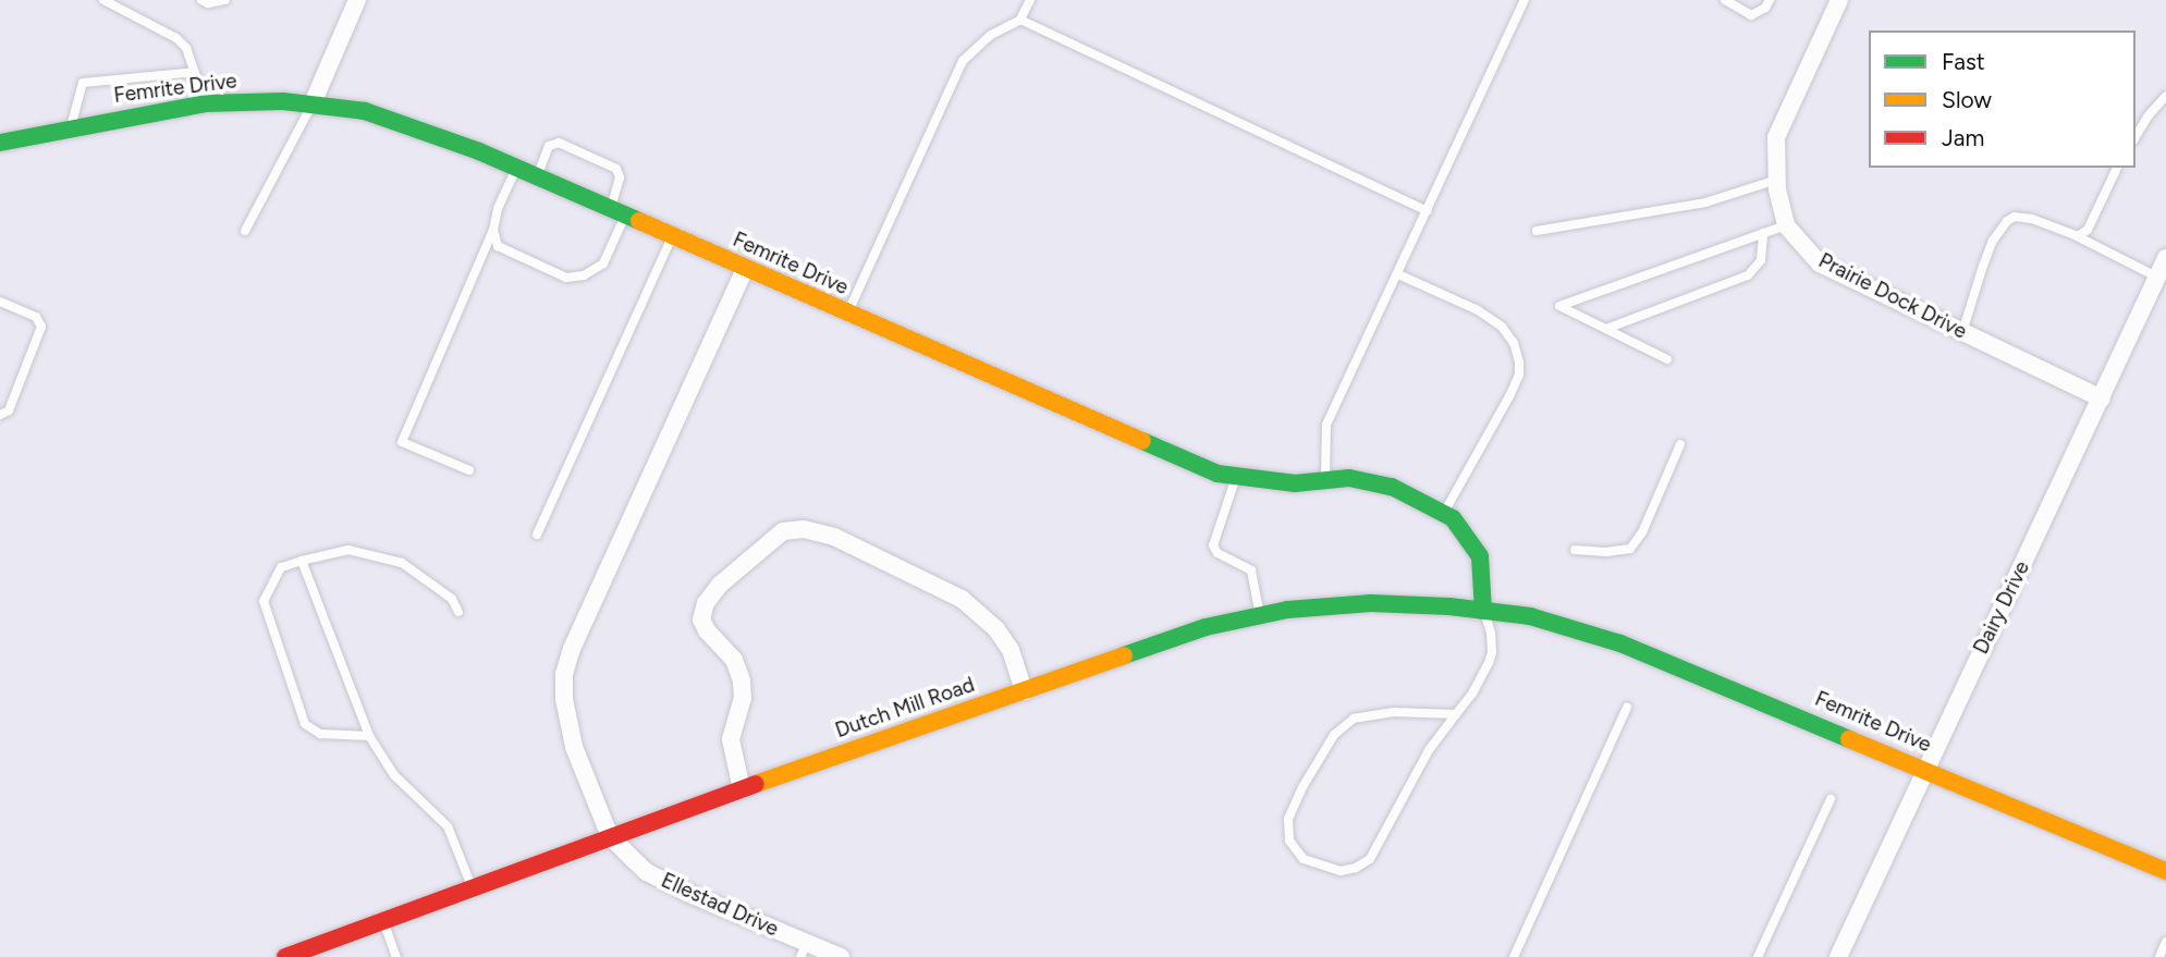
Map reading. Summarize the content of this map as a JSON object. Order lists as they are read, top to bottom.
{
  "streets": {
    "street": [
      "Femrite Drive",
      "Prairie Dock Drive",
      "Dairy Drive",
      "Dutch Mill Road",
      "Ellestad Drive"
    ]
  },
  "crossings": [
    ["Femrite Drive", "Dairy Drive"],
    ["Femrite Drive", "Dutch Mill Road"],
    ["Prairie Dock Drive", "Dairy Drive"],
    ["Dutch Mill Road", "Ellestad Drive"]
  ],
  "legend": ["Fast", "Slow", "Jam"]
}
